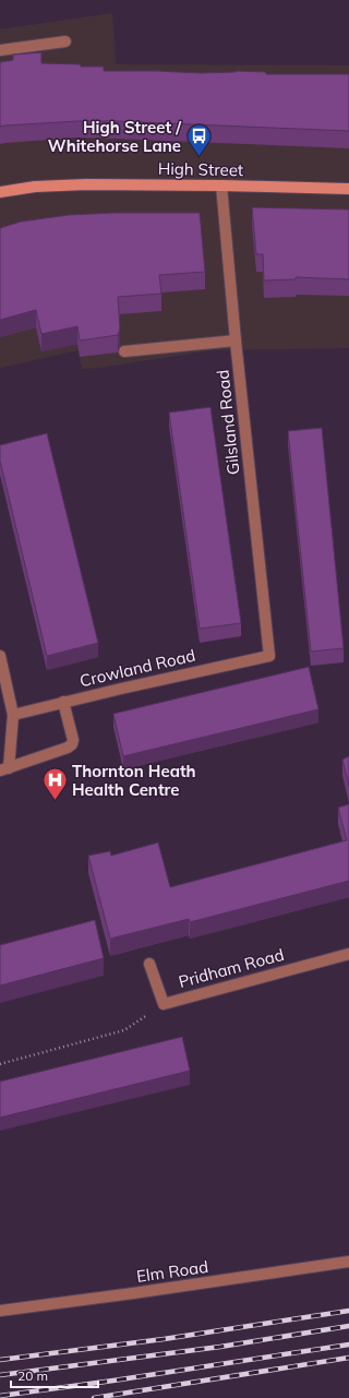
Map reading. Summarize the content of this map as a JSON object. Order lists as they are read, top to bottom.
{
  "streets": {
    "main road": ["High Street"],
    "street": [
      "Gilsland Road",
      "Crowland Road",
      "Pridham Road",
      "Elm Road"
    ]
  },
  "crossings": [
    ["High Street", "Gilsland Road"],
    ["Gilsland Road", "Crowland Road"]
  ],
  "places": {
    "bus stop": ["High Street / Whitehorse Lane"],
    "hospital": ["Thornton Heath Health Centre"]
  },
  "scale_bar": "20 m"
}
